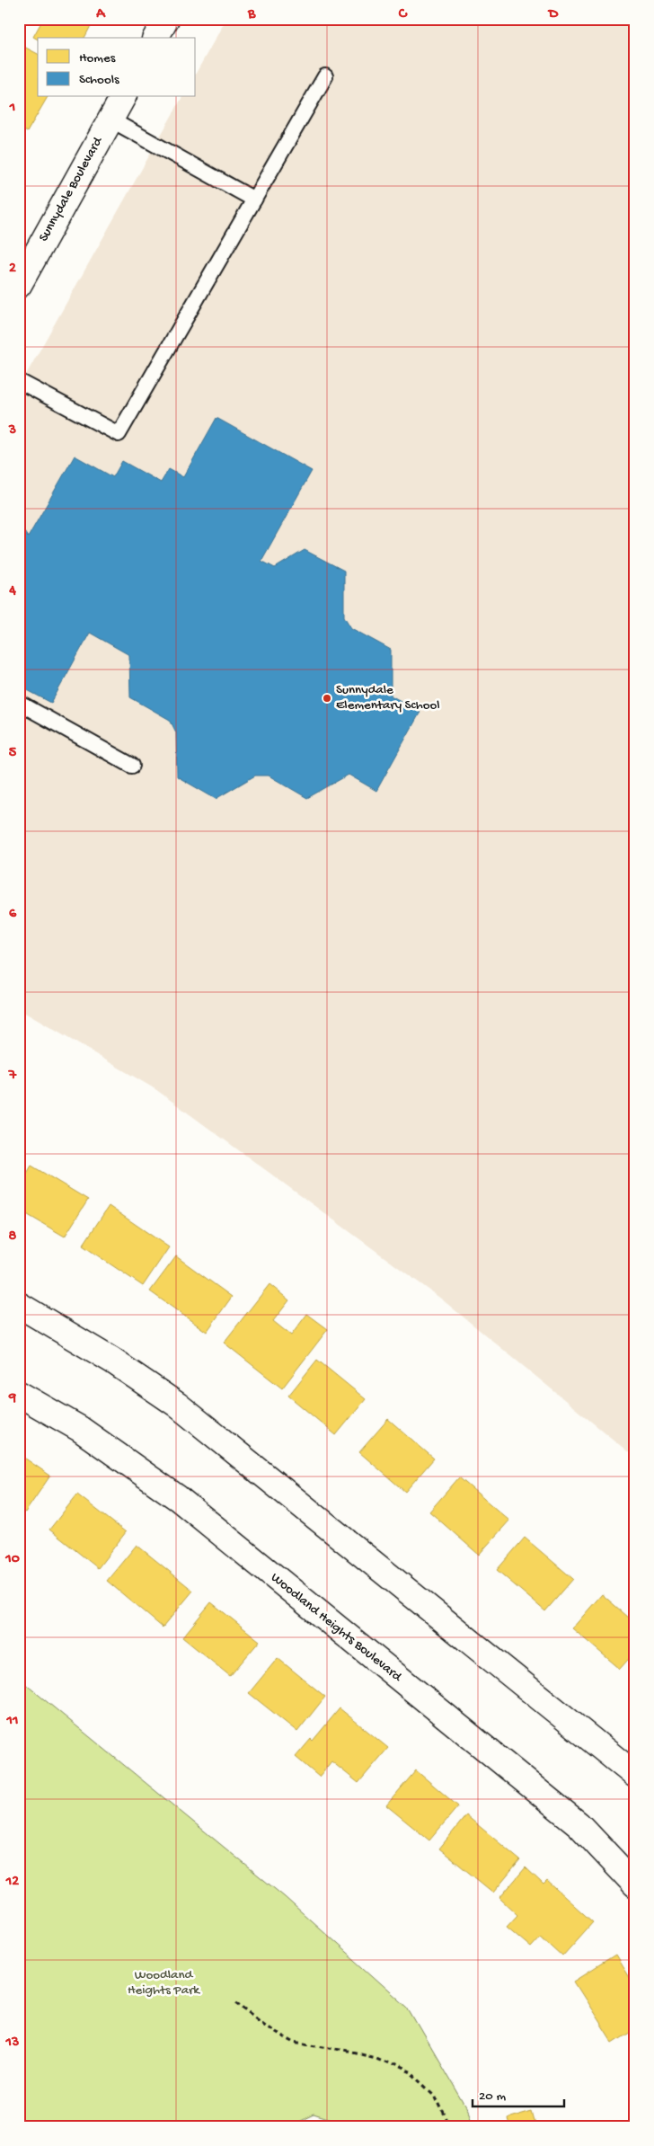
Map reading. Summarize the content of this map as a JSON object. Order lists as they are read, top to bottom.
{
  "streets": {
    "street": ["Sunnydale Boulevard", "Woodland Heights Boulevard"]
  },
  "parks": ["Woodland Heights Park"],
  "places": ["Sunnydale Elementary School"],
  "legend": ["Homes", "Schools"],
  "scale_bar": "20 m",
  "grid": {
    "columns": [
      "A",
      "B",
      "C",
      "D"
    ],
    "rows": [
      "1",
      "2",
      "3",
      "4",
      "5",
      "6",
      "7",
      "8",
      "9",
      "10",
      "11",
      "12",
      "13"
    ]
  }
}
